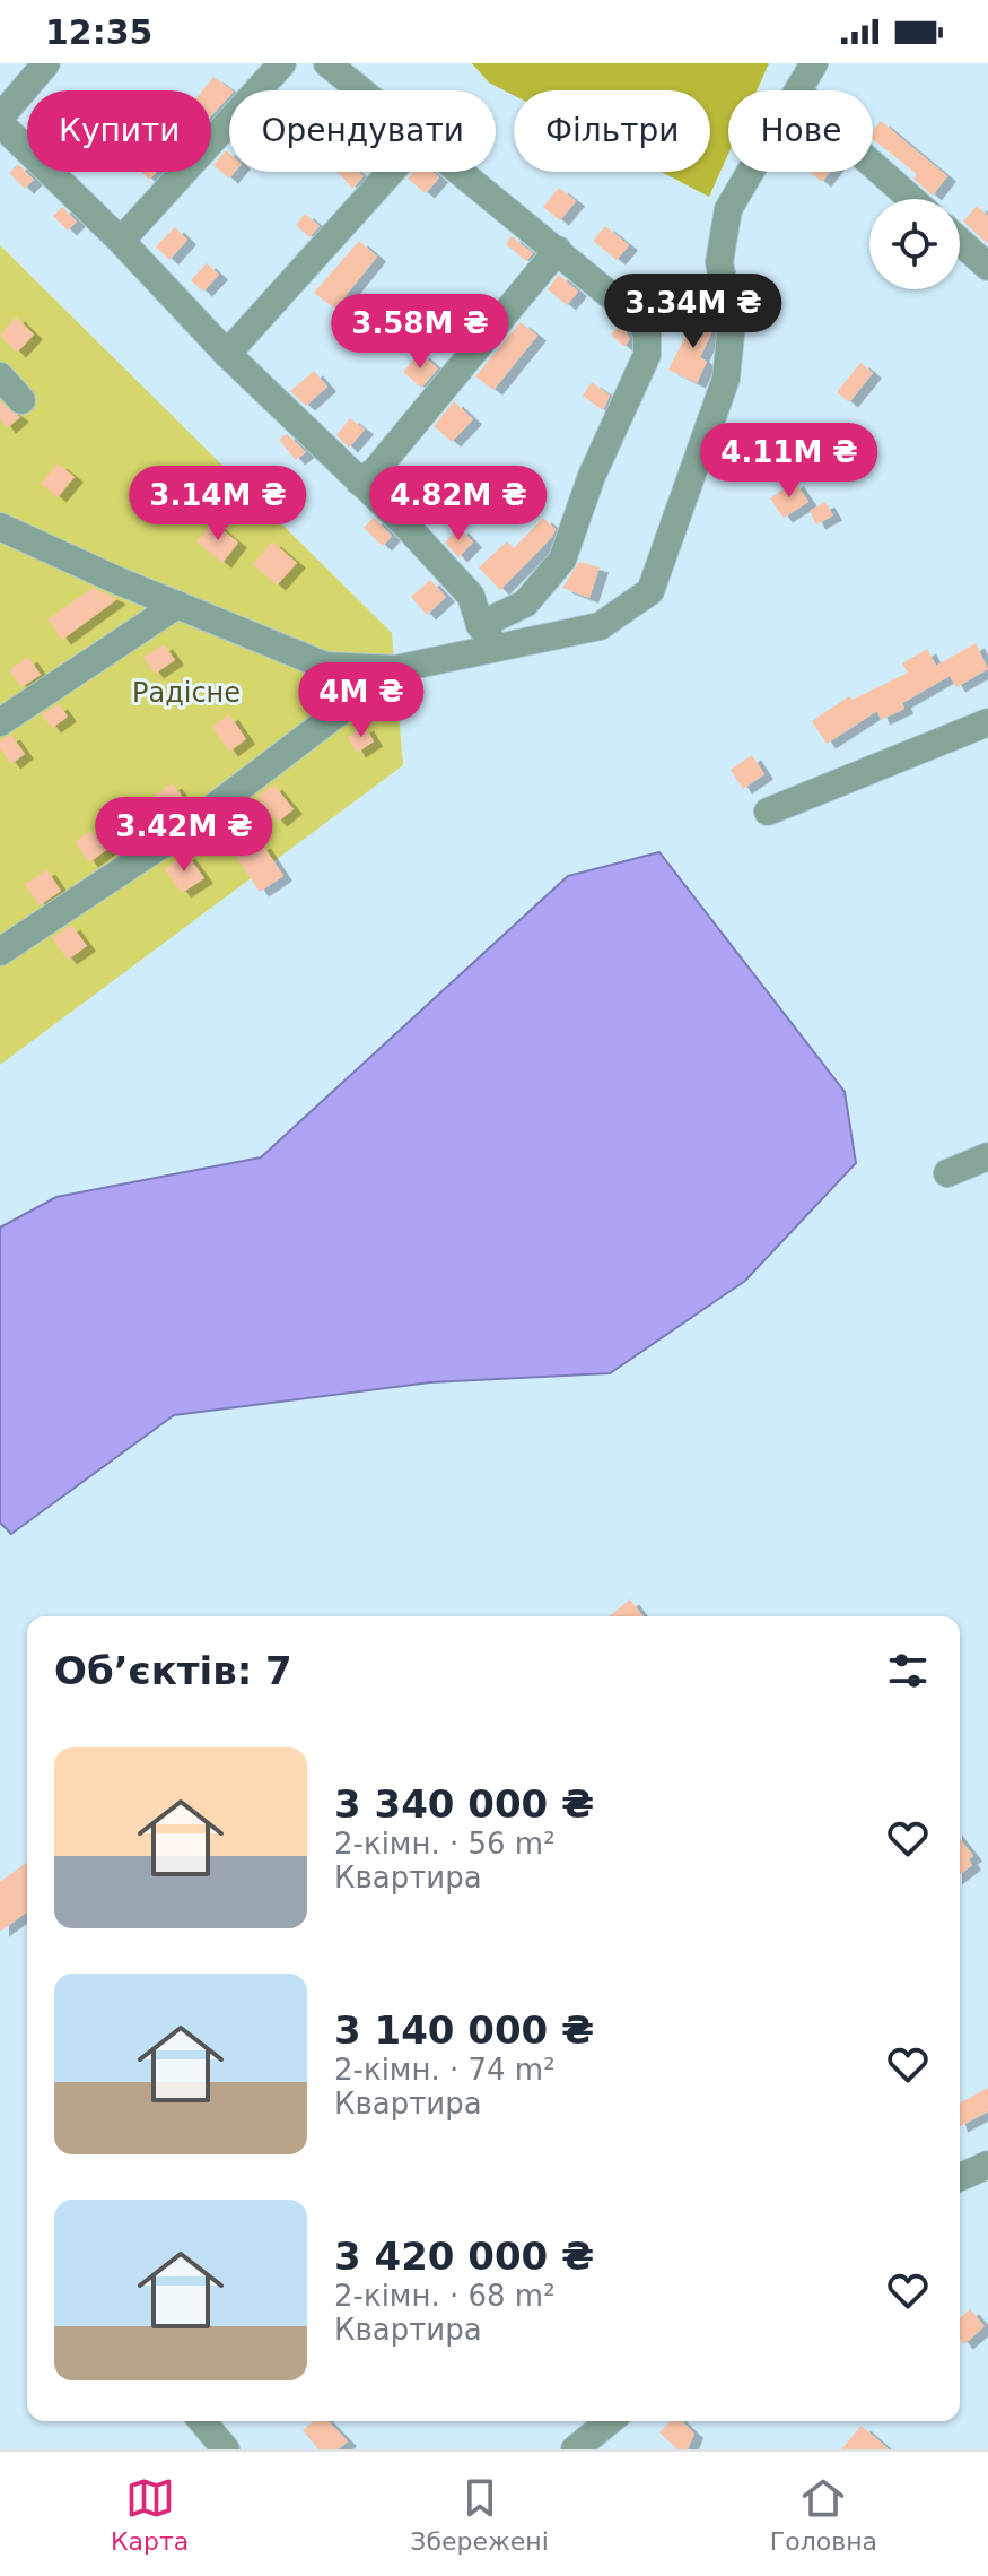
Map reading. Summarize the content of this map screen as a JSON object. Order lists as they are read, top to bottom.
{
  "parks": ["Радісне"],
  "page": {
    "status": "12:35",
    "chip": [
      "Купити",
      "Орендувати",
      "Фільтри",
      "Нове"
    ],
    "price": [
      "3.34M ₴",
      "3.58M ₴",
      "4.11M ₴",
      "3.14M ₴",
      "4.82M ₴",
      "4M ₴",
      "3.42M ₴"
    ],
    "heading": "Об’єктів: 7",
    "list": [
      {
        "name": "3 340 000 ₴",
        "note": "2-кімн. · 56 m² · Квартира"
      },
      {
        "name": "3 140 000 ₴",
        "note": "2-кімн. · 74 m² · Квартира"
      },
      {
        "name": "3 420 000 ₴",
        "note": "2-кімн. · 68 m² · Квартира"
      }
    ],
    "tabs": ["Карта", "Збережені", "Головна"]
  }
}
